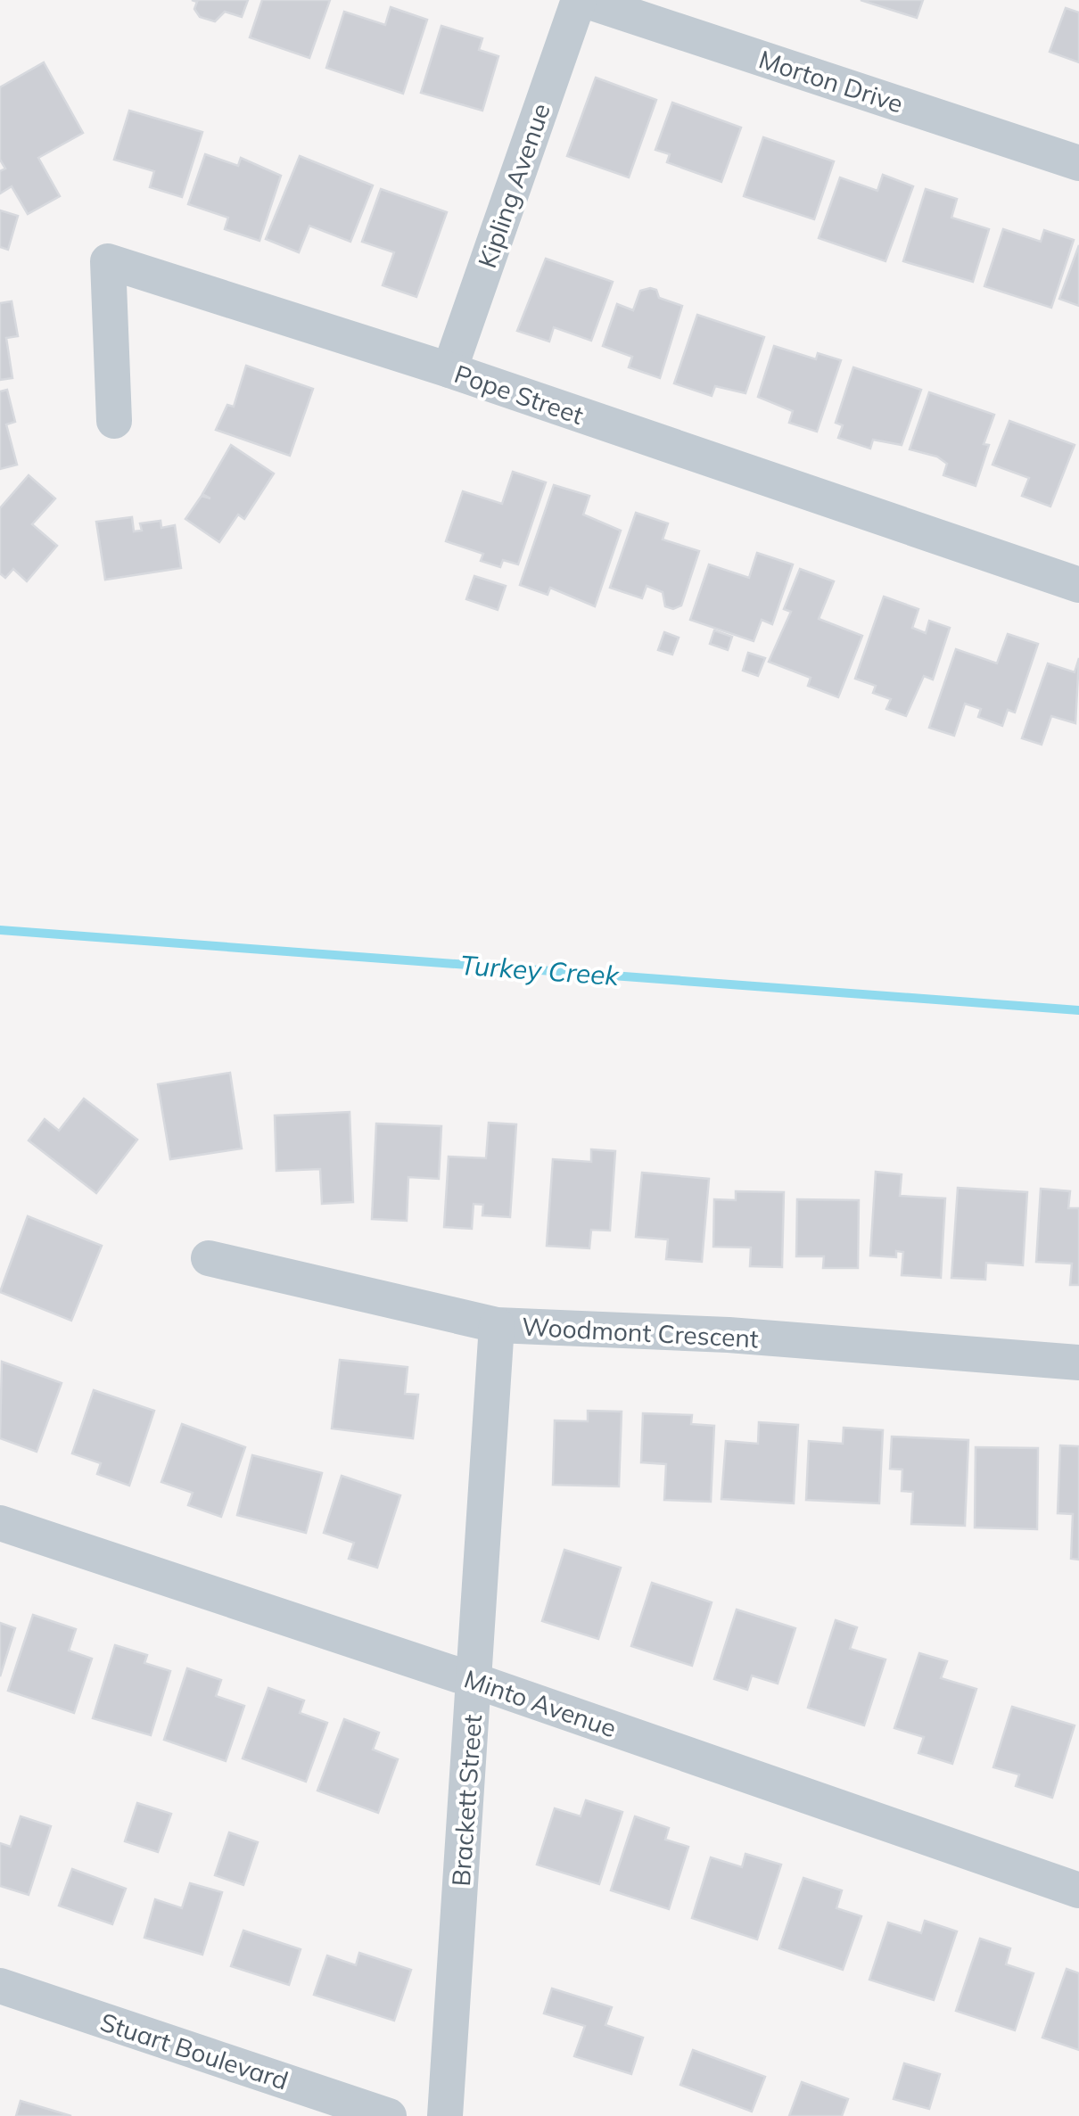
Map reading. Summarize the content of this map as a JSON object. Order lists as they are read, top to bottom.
{
  "streets": {
    "street": [
      "Morton Drive",
      "Kipling Avenue",
      "Pope Street",
      "Woodmont Crescent",
      "Minto Avenue",
      "Brackett Street",
      "Stuart Boulevard"
    ]
  },
  "crossings": [
    ["Morton Drive", "Kipling Avenue"],
    ["Kipling Avenue", "Pope Street"],
    ["Woodmont Crescent", "Brackett Street"],
    ["Minto Avenue", "Brackett Street"]
  ],
  "water": ["Turkey Creek"]
}
